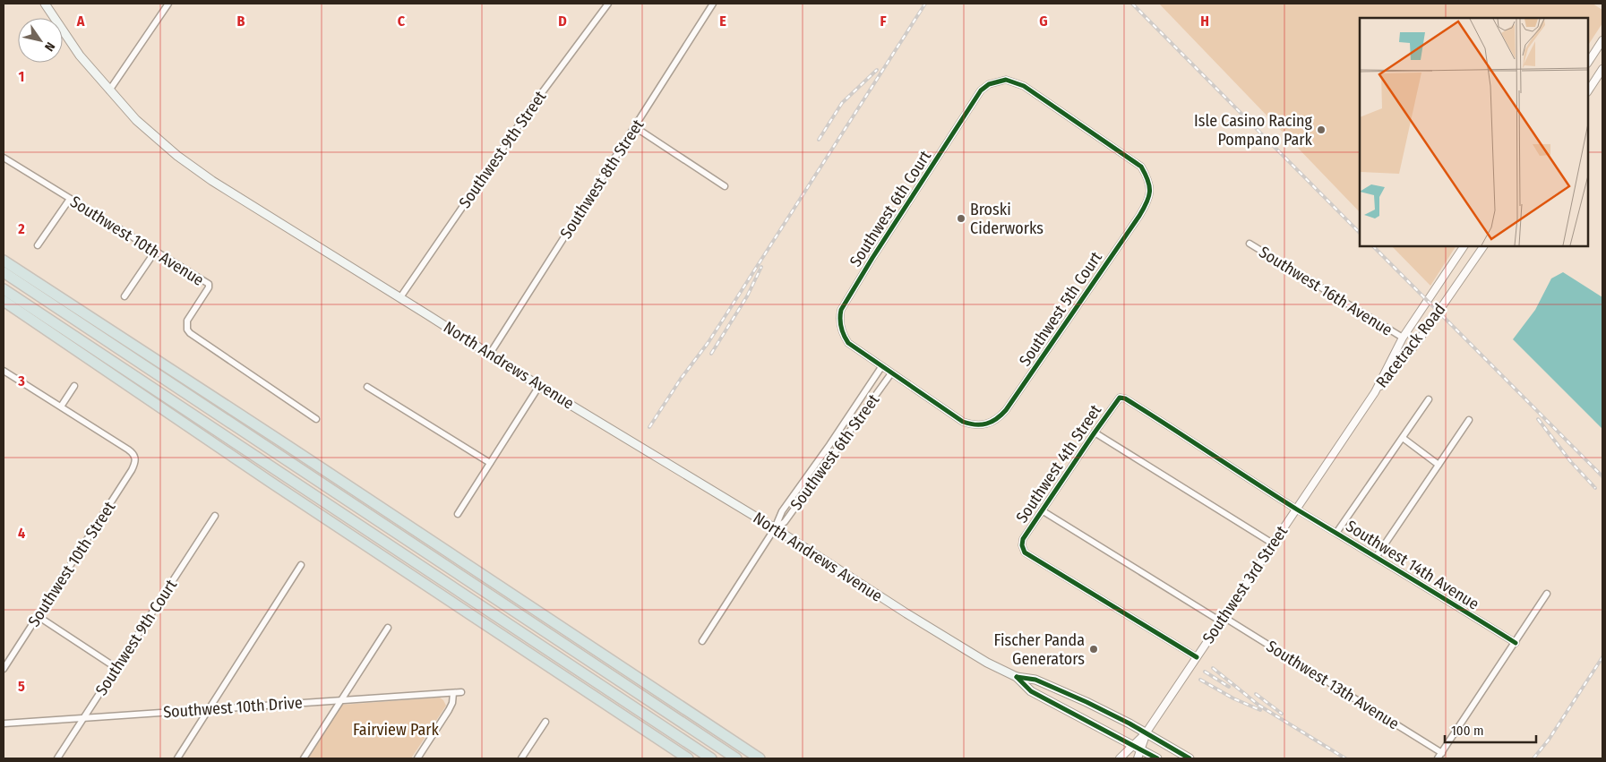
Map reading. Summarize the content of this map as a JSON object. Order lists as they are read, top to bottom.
{
  "streets": {
    "main road": ["North Andrews Avenue"],
    "street": [
      "Southwest 9th Street",
      "Southwest 8th Street",
      "Southwest 6th Court",
      "Southwest 10th Avenue",
      "Southwest 16th Avenue",
      "Southwest 5th Court",
      "Racetrack Road",
      "Southwest 6th Street",
      "Southwest 4th Street",
      "Southwest 10th Street",
      "Southwest 14th Avenue",
      "Southwest 3rd Street",
      "Southwest 9th Court",
      "Southwest 13th Avenue",
      "Southwest 10th Drive"
    ]
  },
  "crossings": [
    ["Southwest 9th Street", "North Andrews Avenue"],
    ["Southwest 8th Street", "North Andrews Avenue"],
    ["Southwest 6th Court", "Southwest 5th Court"],
    ["Southwest 6th Court", "Southwest 6th Street"],
    ["Southwest 16th Avenue", "Racetrack Road"],
    ["Southwest 5th Court", "Southwest 6th Street"],
    ["Racetrack Road", "Southwest 3rd Street"],
    ["North Andrews Avenue", "Southwest 6th Street"],
    ["North Andrews Avenue", "Southwest 3rd Street"],
    ["Southwest 4th Street", "Southwest 14th Avenue"],
    ["Southwest 4th Street", "Southwest 3rd Street"],
    ["Southwest 4th Street", "Southwest 13th Avenue"],
    ["Southwest 14th Avenue", "Southwest 3rd Street"],
    ["Southwest 3rd Street", "Southwest 13th Avenue"],
    ["Southwest 9th Court", "Southwest 10th Drive"]
  ],
  "parks": ["Fairview Park"],
  "places": ["Isle Casino Racing Pompano Park", "Broski Ciderworks", "Fischer Panda Generators"],
  "scale_bar": "100 m",
  "north": "bottom right",
  "grid": {
    "columns": [
      "A",
      "B",
      "C",
      "D",
      "E",
      "F",
      "G",
      "H"
    ],
    "rows": [
      "1",
      "2",
      "3",
      "4",
      "5"
    ]
  }
}
